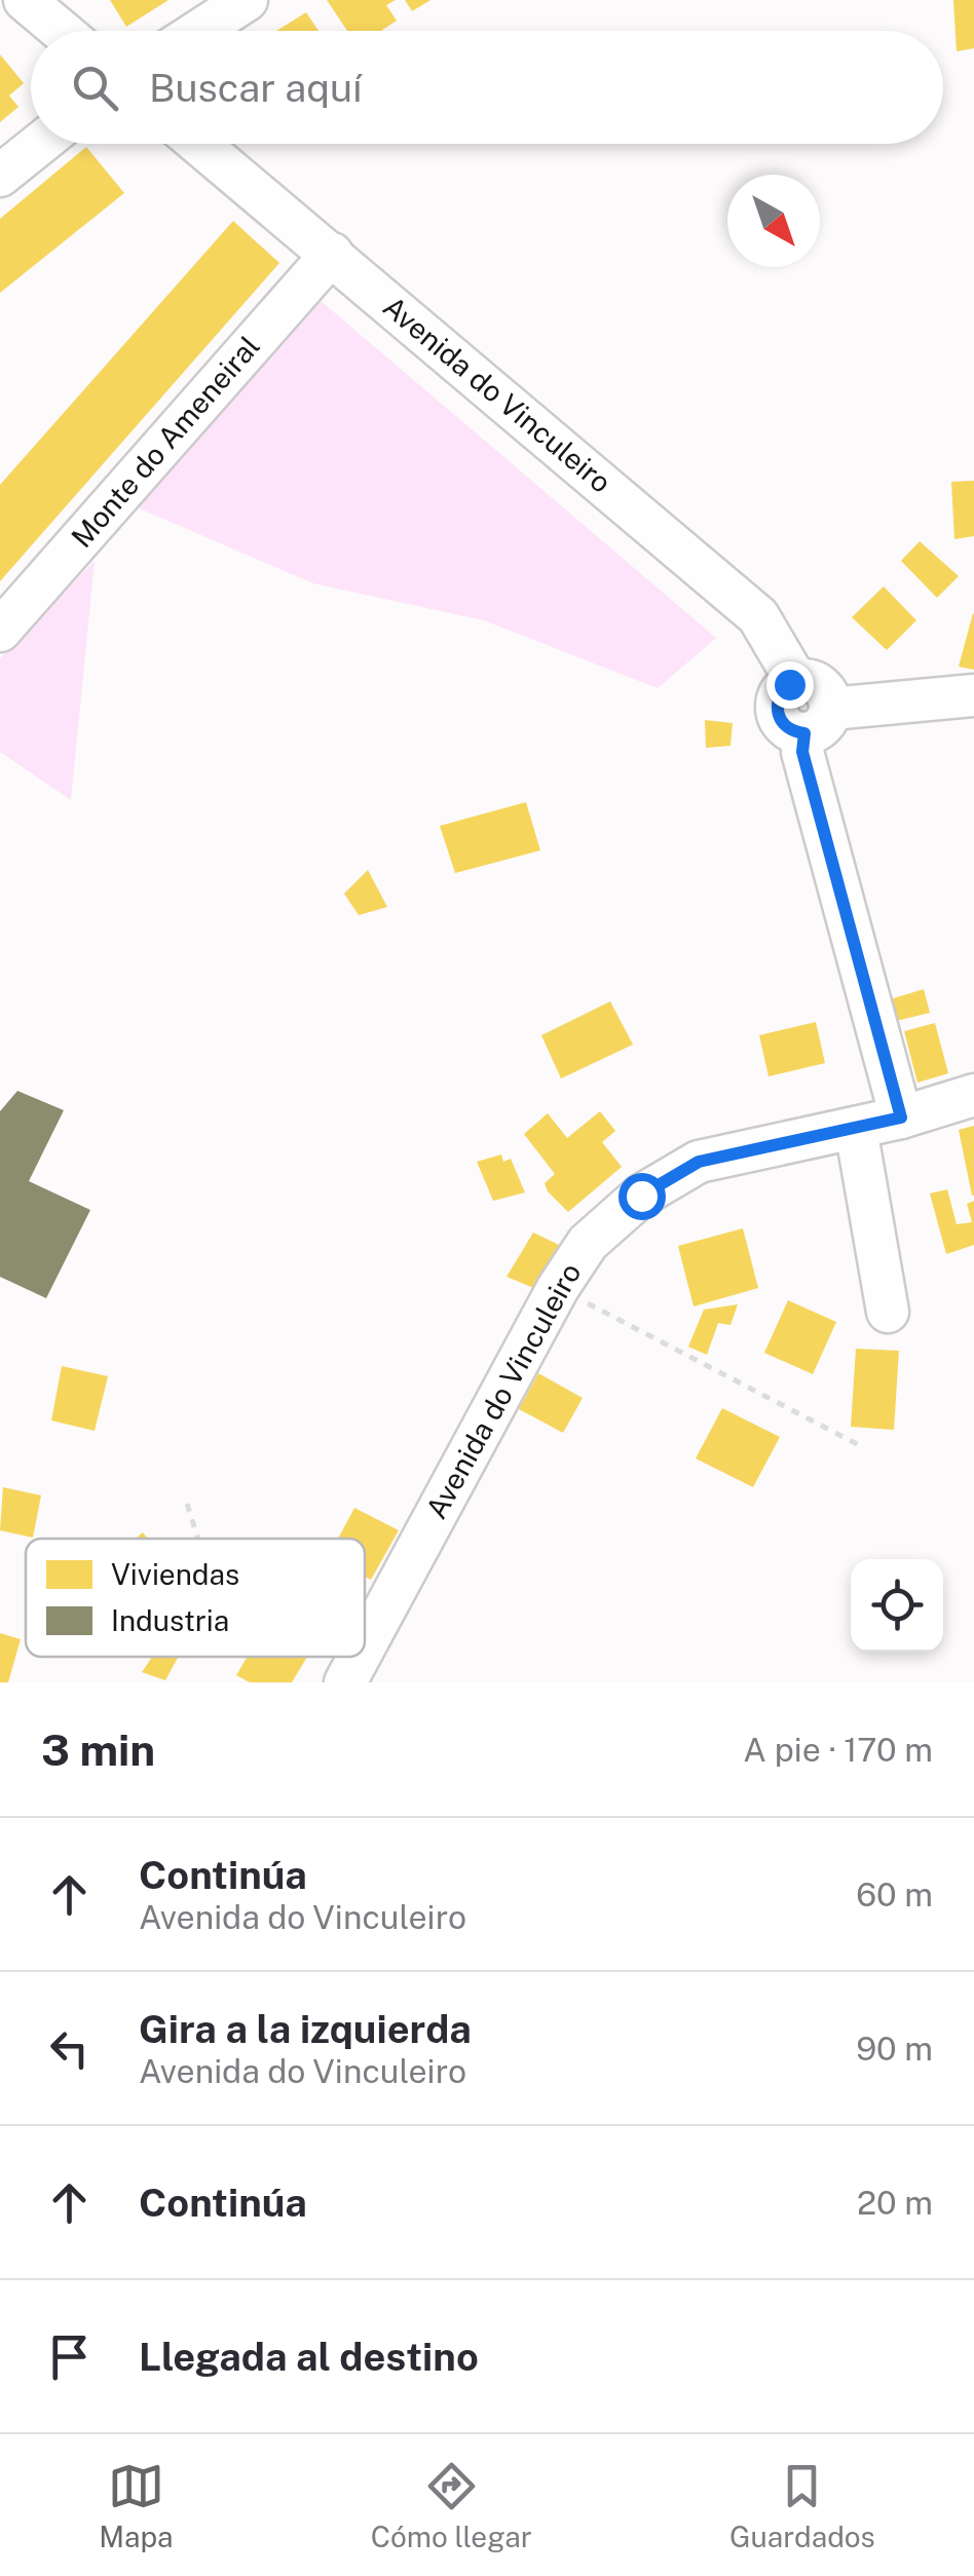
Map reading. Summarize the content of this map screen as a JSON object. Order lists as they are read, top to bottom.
{
  "streets": {
    "street": ["Avenida do Vinculeiro", "Monte do Ameneiral"]
  },
  "crossings": [
    ["Avenida do Vinculeiro", "Monte do Ameneiral"]
  ],
  "legend": ["Viviendas", "Industria"],
  "north": "bottom right",
  "page": {
    "search": "Buscar aquí",
    "heading": ["3 min", "A pie · 170 m"],
    "list": [
      ["Continúa", "Avenida do Vinculeiro", "60 m"],
      ["Gira a la izquierda", "Avenida do Vinculeiro", "90 m"],
      ["Continúa", "20 m"],
      "Llegada al destino"
    ],
    "nav": ["Mapa", "Cómo llegar", "Guardados"]
  }
}
